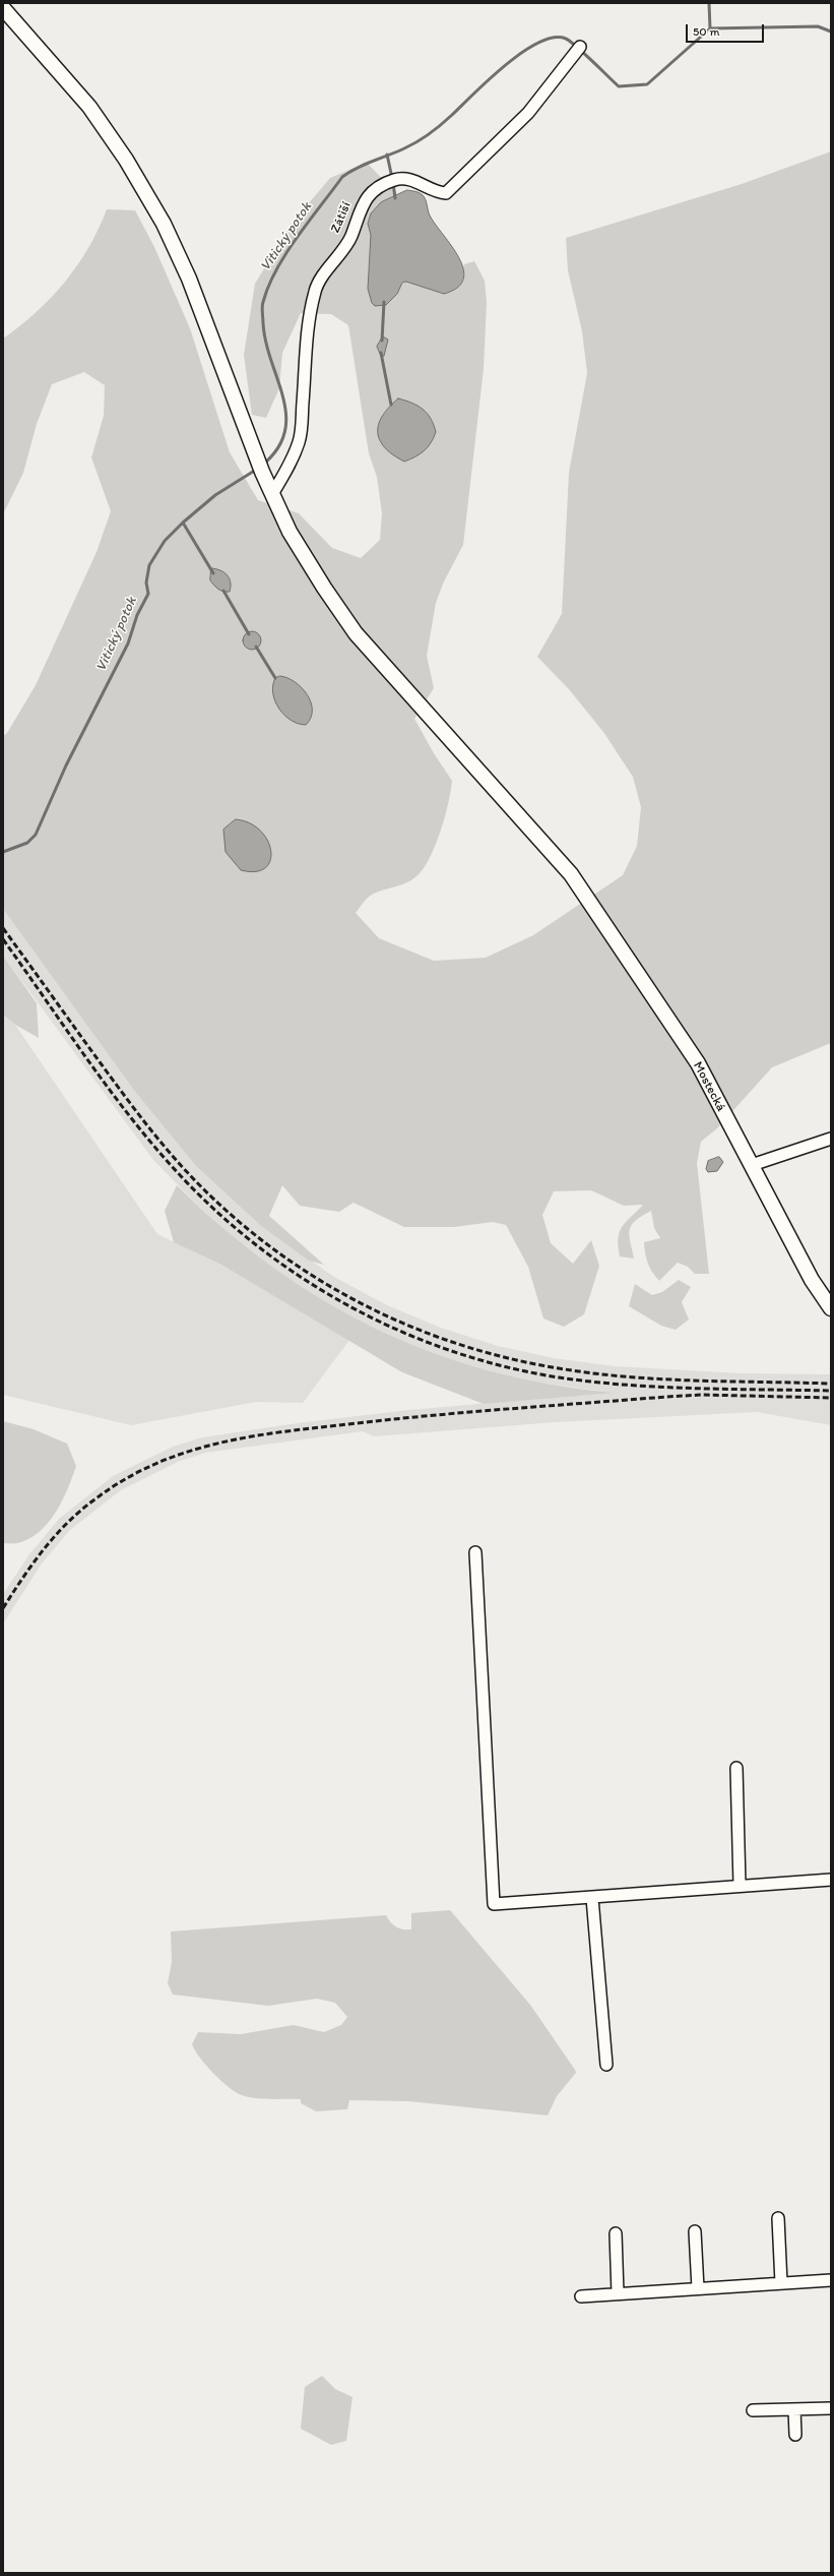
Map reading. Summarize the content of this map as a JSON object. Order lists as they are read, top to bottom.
{
  "streets": {
    "street": ["Zátiší", "Mostecká"]
  },
  "crossings": [
    ["Zátiší", "Mostecká"]
  ],
  "water": ["Vitický potok"],
  "scale_bar": "50 m"
}
